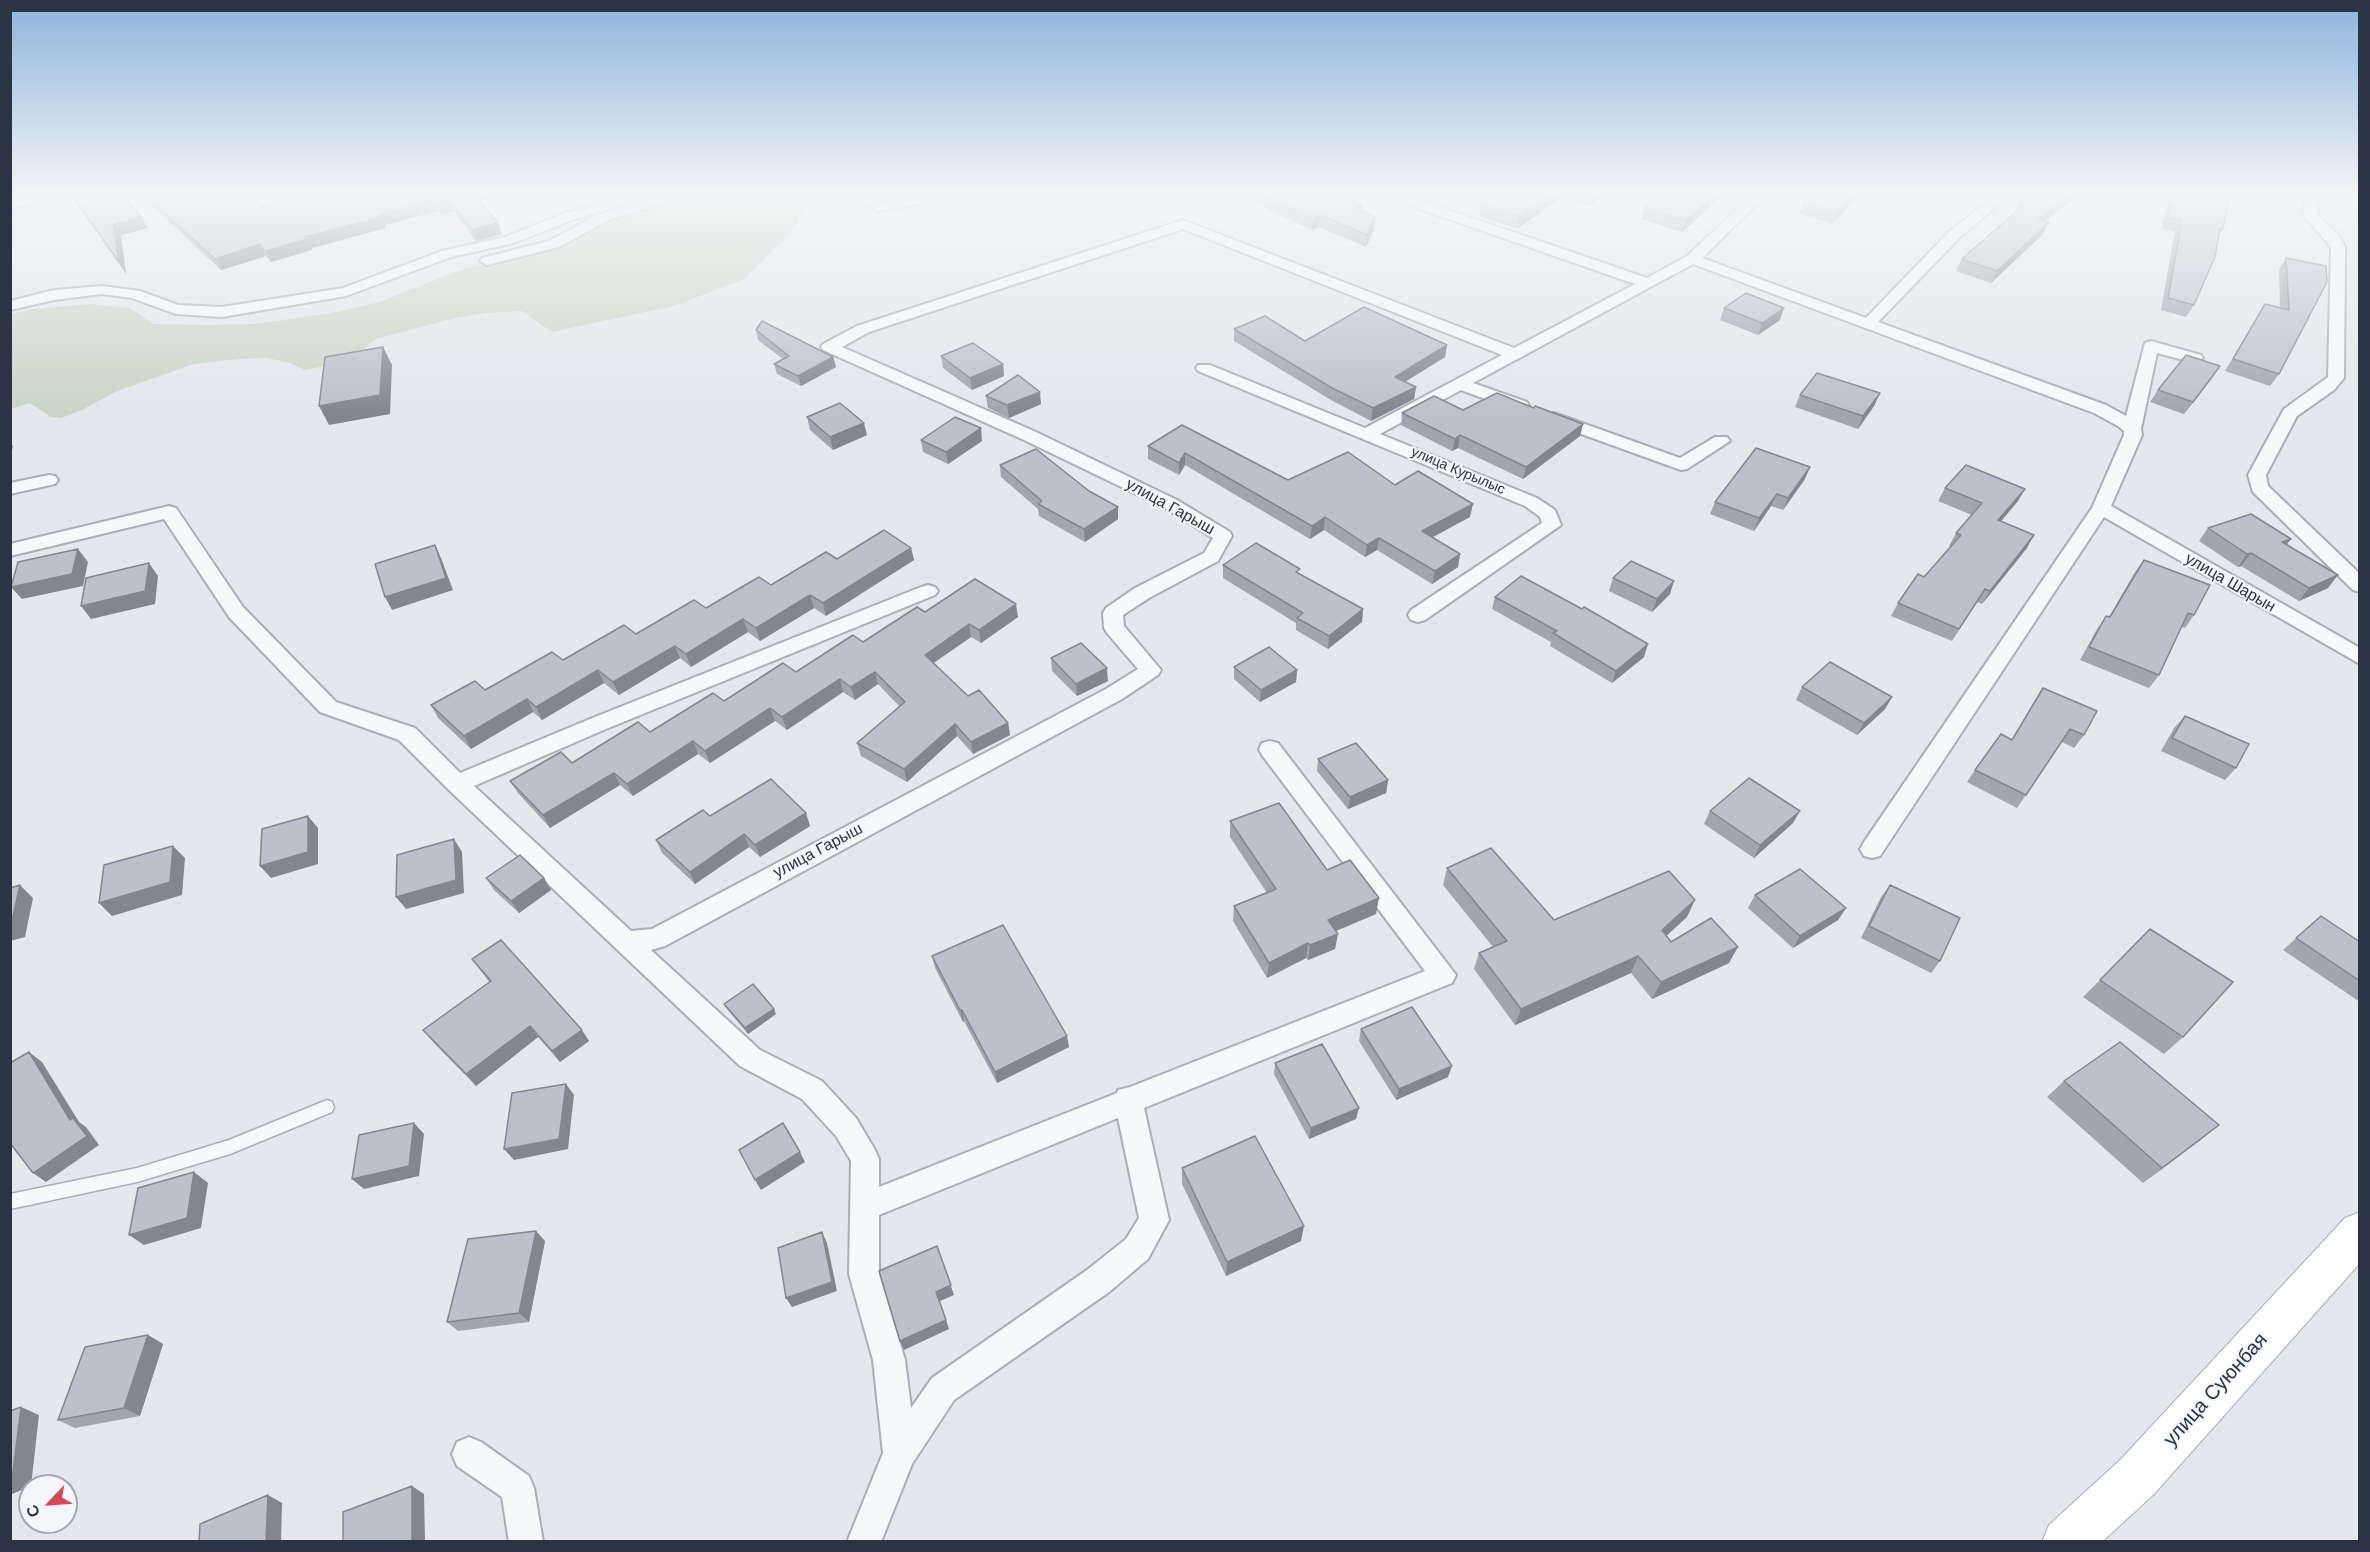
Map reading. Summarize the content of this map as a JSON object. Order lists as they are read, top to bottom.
{
  "streets": {
    "main road": ["улица Суюнбая"],
    "street": ["улица Курылыс", "улица Гарыш", "улица Шарын"]
  },
  "north": "bottom left"
}
